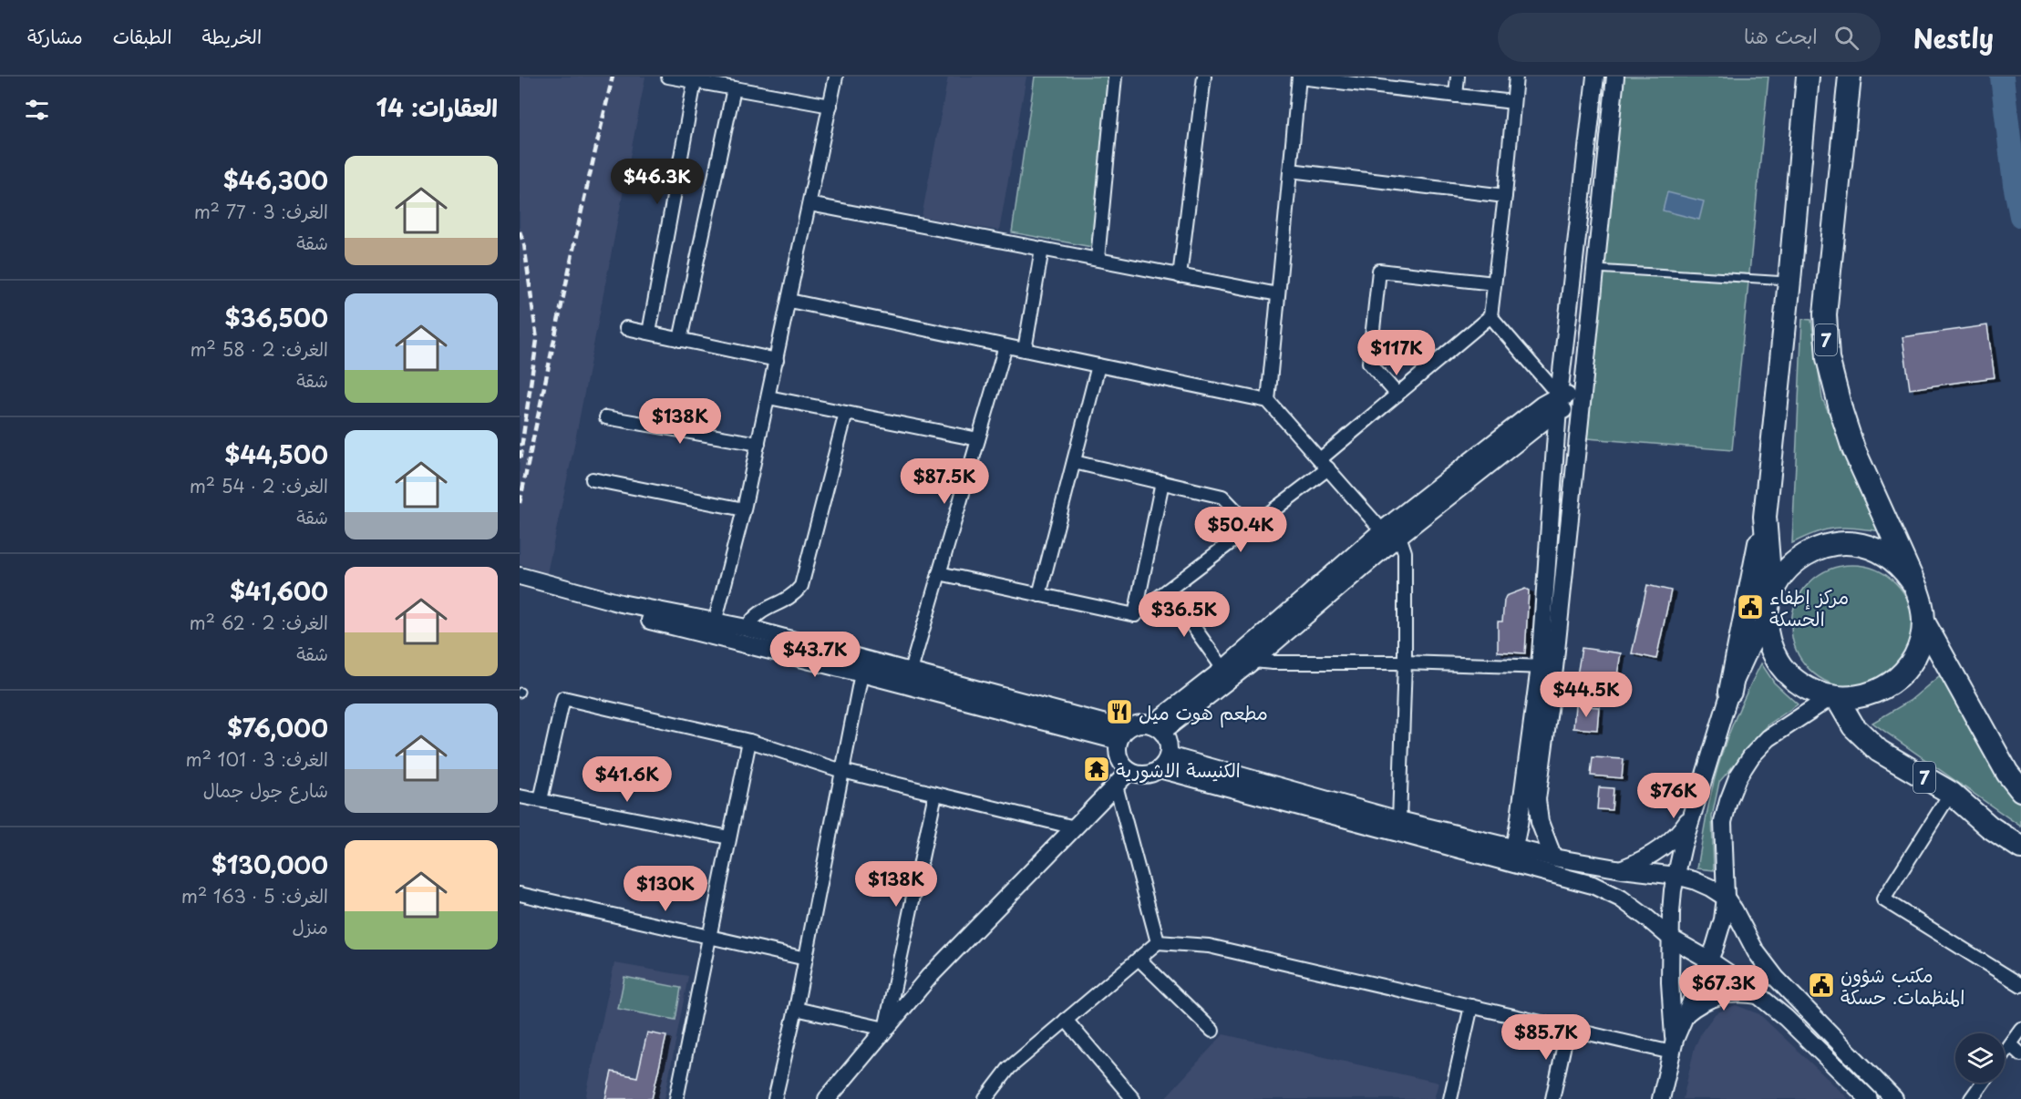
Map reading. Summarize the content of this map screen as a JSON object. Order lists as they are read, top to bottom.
{
  "streets": {
    "highway": ["7"]
  },
  "places": {
    "public building": ["مركز إطفاء الحسكة", "مكتب شؤون المنظمات. حسكة"],
    "restaurant": ["مطعم هوت ميل"],
    "temple": ["الكنيسة الاشورية"]
  },
  "page": {
    "header": "Nestly",
    "search": "ابحث هنا",
    "nav": ["الخريطة", "الطبقات", "مشاركة"],
    "heading": "العقارات: 14",
    "list": [
      {
        "name": "$46,300",
        "note": "الغرف: 3 · 77 m² · شقة"
      },
      {
        "name": "$36,500",
        "note": "الغرف: 2 · 58 m² · شقة"
      },
      {
        "name": "$44,500",
        "note": "الغرف: 2 · 54 m² · شقة"
      },
      {
        "name": "$41,600",
        "note": "الغرف: 2 · 62 m² · شقة"
      },
      {
        "name": "$76,000",
        "note": "الغرف: 3 · 101 m² · شارع جول جمال"
      },
      {
        "name": "$130,000",
        "note": "الغرف: 5 · 163 m² · منزل"
      }
    ],
    "price": [
      "$46.3K",
      "$117K",
      "$138K",
      "$87.5K",
      "$50.4K",
      "$36.5K",
      "$43.7K",
      "$44.5K",
      "$41.6K",
      "$76K",
      "$138K",
      "$130K",
      "$67.3K",
      "$85.7K"
    ]
  }
}
